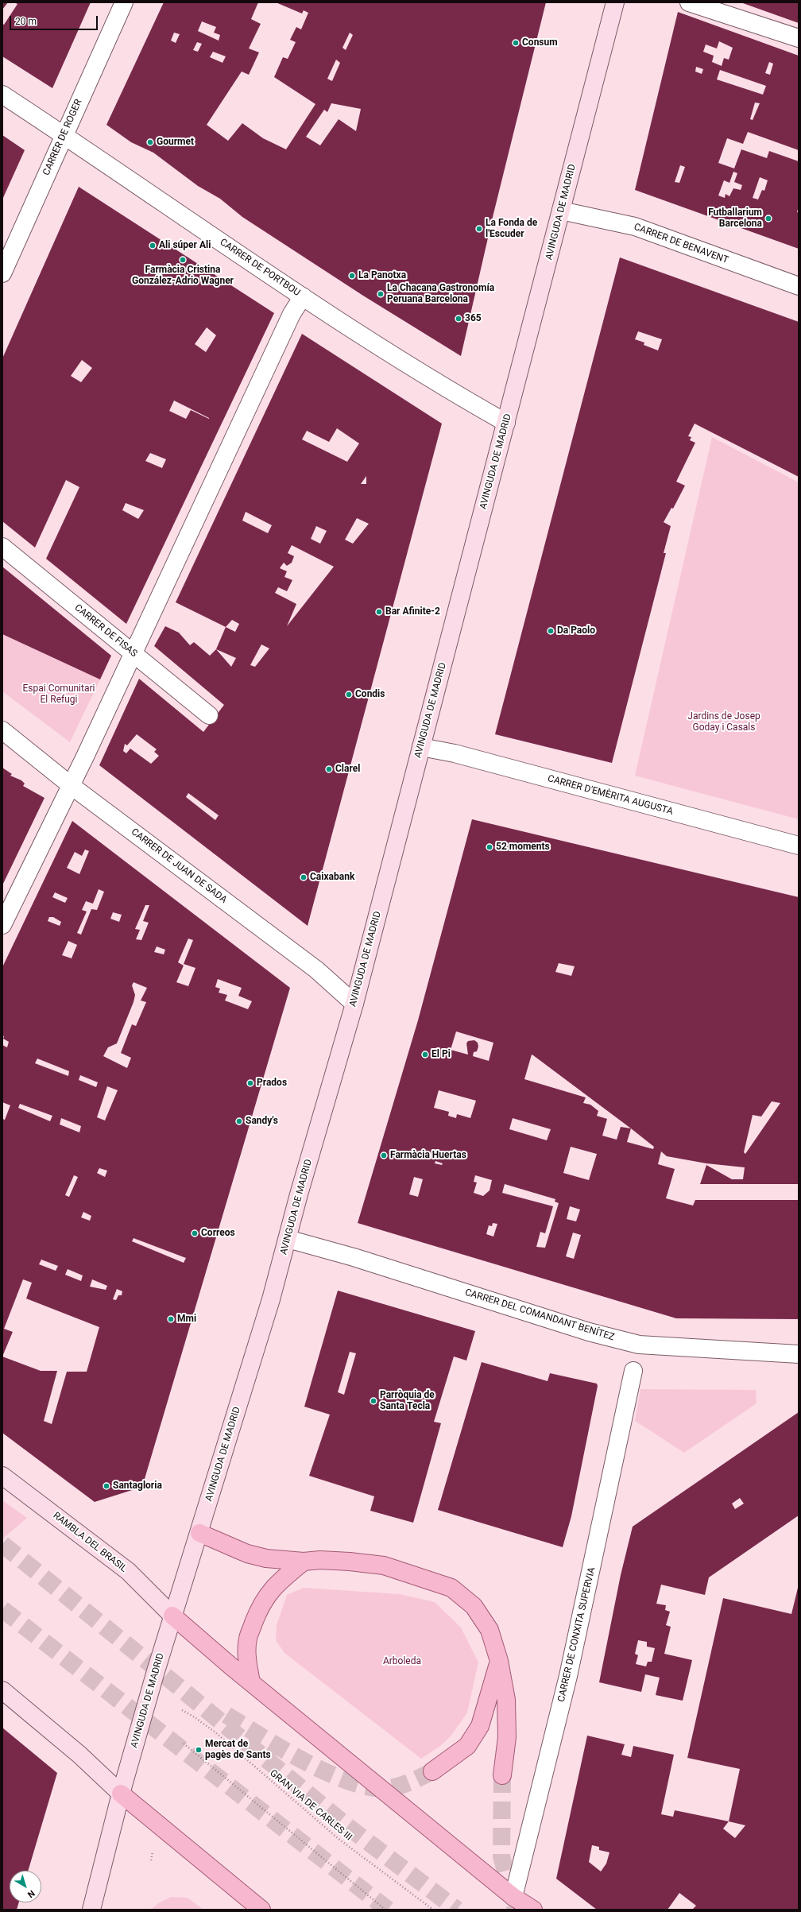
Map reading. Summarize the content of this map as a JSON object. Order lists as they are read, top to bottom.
{
  "streets": {
    "main road": ["AVINGUDA DE MADRID", "RAMBLA DEL BRASIL"],
    "street": [
      "CARRER DE ROGER",
      "CARRER DE BENAVENT",
      "CARRER DE PORTBOU",
      "CARRER DE FISAS",
      "CARRER D'EMÈRITA AUGUSTA",
      "CARRER DE JUAN DE SADA",
      "CARRER DEL COMANDANT BENÍTEZ",
      "CARRER DE CONXITA SUPERVIA"
    ],
    "path": ["GRAN VIA DE CARLES III"]
  },
  "crossings": [
    ["CARRER DE ROGER", "CARRER DE PORTBOU"],
    ["AVINGUDA DE MADRID", "CARRER DE BENAVENT"],
    ["AVINGUDA DE MADRID", "CARRER DE PORTBOU"],
    ["AVINGUDA DE MADRID", "CARRER D'EMÈRITA AUGUSTA"],
    ["AVINGUDA DE MADRID", "CARRER DE JUAN DE SADA"],
    ["AVINGUDA DE MADRID", "CARRER DEL COMANDANT BENÍTEZ"],
    ["AVINGUDA DE MADRID", "RAMBLA DEL BRASIL"]
  ],
  "parks": ["Espai Comunitari El Refugi", "Jardins de Josep Goday i Casals", "Arboleda"],
  "places": [
    "Consum",
    "Gourmet",
    "Futballarium Barcelona",
    "La Fonda de l'Escuder",
    "Ali súper Ali",
    "Farmàcia Cristina González-Adrio Wagner",
    "La Panotxa",
    "La Chacana Gastronomía Peruana Barcelona",
    "365",
    "Bar Afinite-2",
    "Da Paolo",
    "Condis",
    "Clarel",
    "52 moments",
    "Caixabank",
    "El Pi",
    "Prados",
    "Sandy's",
    "Farmàcia Huertas",
    "Correos",
    "Mmi",
    "Parròquia de Santa Tecla",
    "Santagloria",
    "Mercat de pagès de Sants"
  ],
  "scale_bar": "20 m",
  "north": "bottom right"
}
